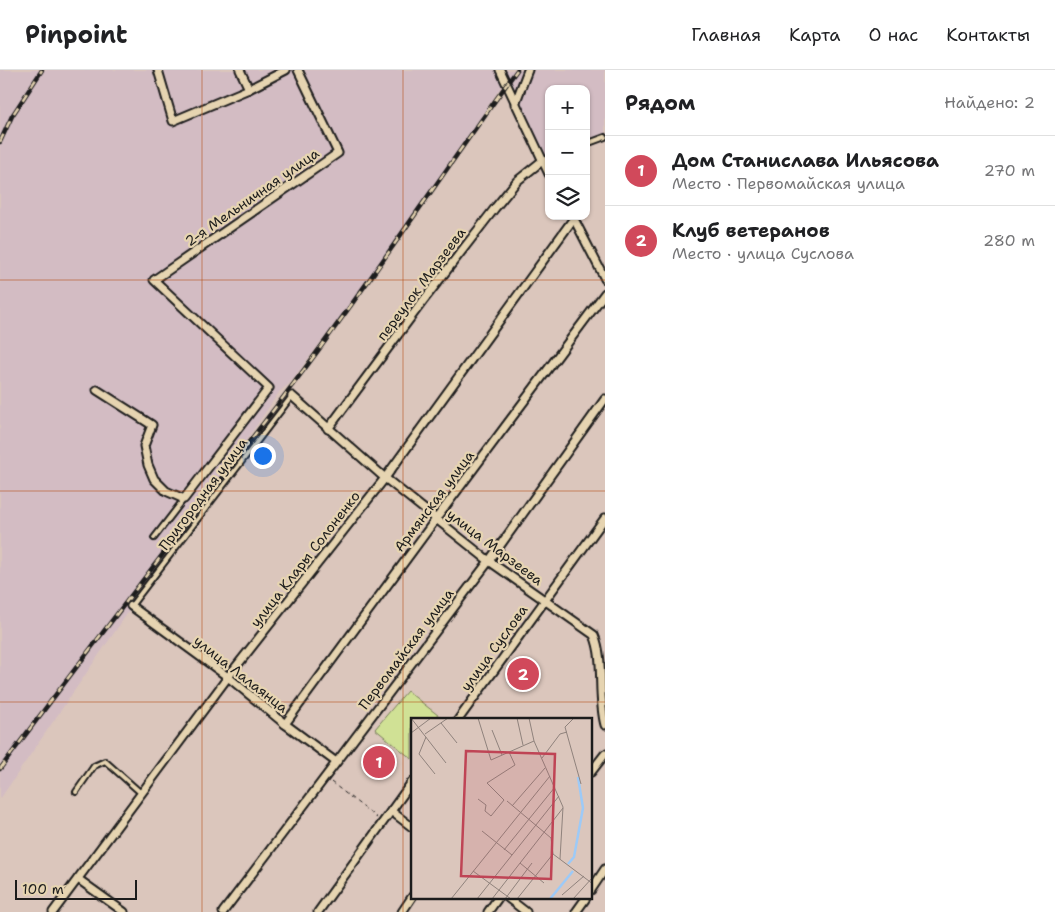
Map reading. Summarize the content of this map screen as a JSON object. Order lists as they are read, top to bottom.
{
  "streets": {
    "street": [
      "2-я Мельничная улица",
      "переулок Марзеева",
      "Армянская улица",
      "улица Марзеева",
      "улица Клары Солоненко",
      "улица Суслова",
      "Первомайская улица",
      "улица Лалаянца"
    ],
    "lane": ["Пригородная улица"]
  },
  "crossings": [
    ["переулок Марзеева", "улица Марзеева"],
    ["Пригородная улица", "улица Марзеева"],
    ["Пригородная улица", "улица Лалаянца"],
    ["Армянская улица", "улица Марзеева"],
    ["Армянская улица", "улица Лалаянца"],
    ["улица Марзеева", "улица Клары Солоненко"],
    ["улица Марзеева", "улица Суслова"],
    ["улица Марзеева", "Первомайская улица"],
    ["улица Клары Солоненко", "улица Лалаянца"],
    ["Первомайская улица", "улица Лалаянца"]
  ],
  "scale_bar": "100 m",
  "page": {
    "header": "Pinpoint",
    "nav": [
      "Главная",
      "Карта",
      "О нас",
      "Контакты"
    ],
    "heading": ["Рядом", "Найдено: 2"],
    "map_buttons": ["+", "−"],
    "list": [
      {
        "mark": "1",
        "name": "Дом Станислава Ильясова",
        "note": "Место · Первомайская улица",
        "value": "270 m"
      },
      {
        "mark": "2",
        "name": "Клуб ветеранов",
        "note": "Место · улица Суслова",
        "value": "280 m"
      }
    ],
    "pins": ["2", "1"],
    "scale": "100 m"
  }
}
